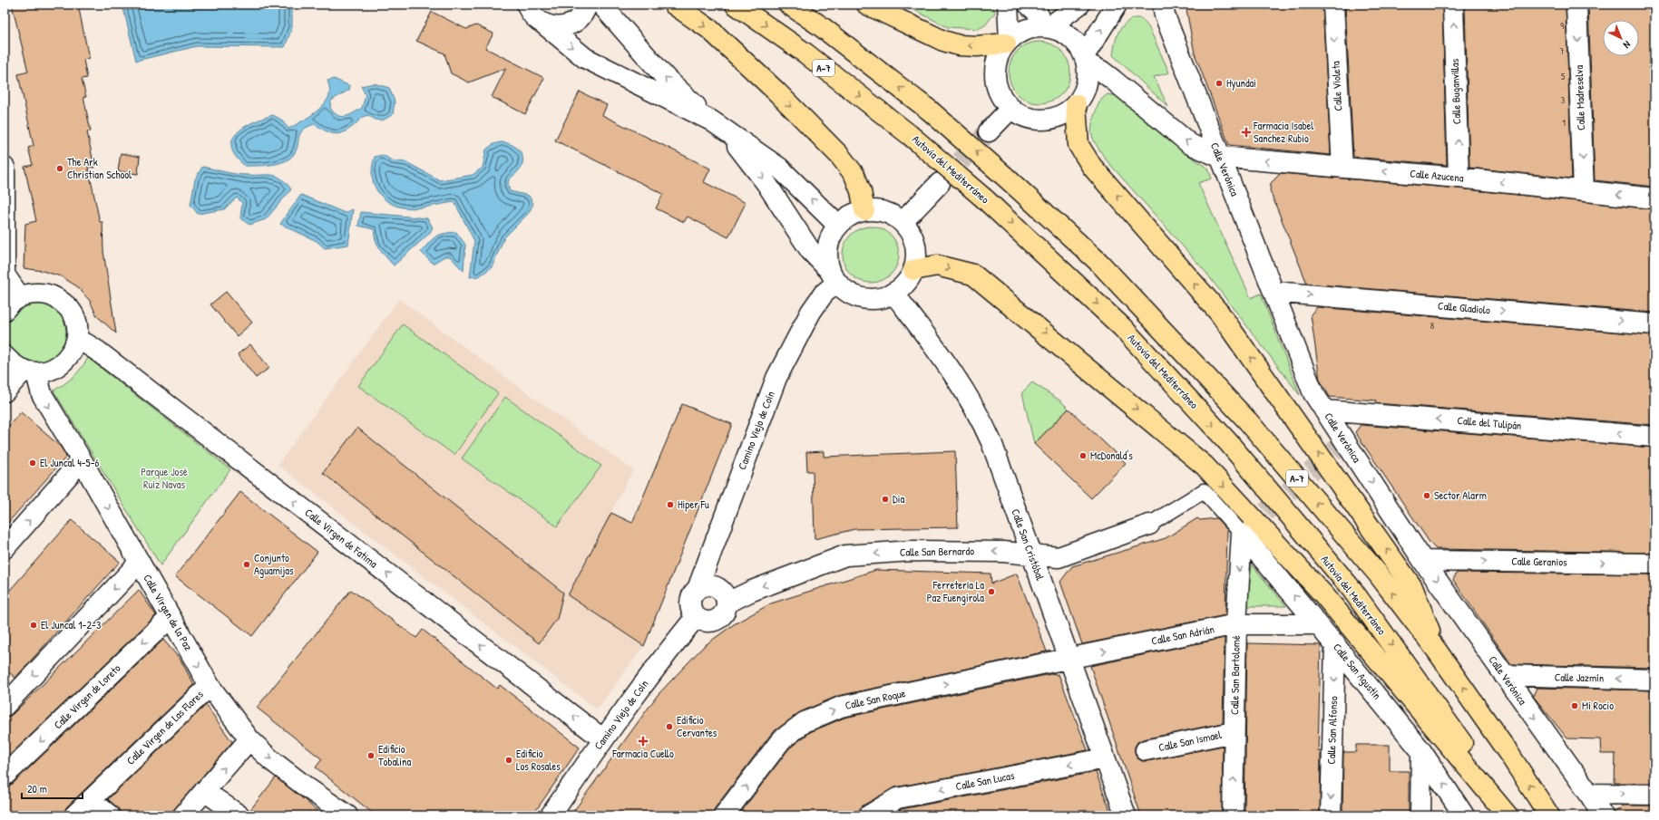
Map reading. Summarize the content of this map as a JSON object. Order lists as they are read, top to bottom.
{
  "streets": {
    "highway": ["A-7", "Autovía del Mediterráneo"],
    "street": [
      "Calle Violeta",
      "Calle Buganvillas",
      "Calle Madreselva",
      "Calle Verónica",
      "Calle Azucena",
      "Calle Gladiolo",
      "Calle del Tulipán",
      "Camino Viejo de Coín",
      "Calle Virgen de Fatima",
      "Calle San Cristóbal",
      "Calle San Bernardo",
      "Calle Geranios",
      "Calle Virgen de la Paz",
      "Calle San Adrián",
      "Calle San Agustín",
      "Calle San Bartolomé",
      "Calle Jazmín",
      "Calle Virgen de Loreto",
      "Calle San Roque",
      "Calle Virgen de Las Flores",
      "Calle San Alfonso",
      "Calle San Ismael",
      "Calle San Lucas"
    ]
  },
  "crossings": [
    ["Calle Violeta", "Calle Azucena"],
    ["Calle Buganvillas", "Calle Azucena"],
    ["Calle Madreselva", "Calle Azucena"],
    ["Calle Verónica", "Calle Azucena"],
    ["Calle Verónica", "Calle Gladiolo"],
    ["Calle Verónica", "Calle del Tulipán"],
    ["Calle Verónica", "Calle Geranios"],
    ["Calle Verónica", "Calle Jazmín"],
    ["Camino Viejo de Coín", "Calle Virgen de Fatima"],
    ["Camino Viejo de Coín", "Calle San Cristóbal"],
    ["Camino Viejo de Coín", "Calle San Bernardo"],
    ["Calle San Cristóbal", "Calle San Bernardo"],
    ["Calle San Cristóbal", "Calle San Adrián"],
    ["Calle San Cristóbal", "Calle San Roque"],
    ["Calle San Cristóbal", "Calle San Lucas"],
    ["Calle Virgen de la Paz", "Calle Virgen de Loreto"],
    ["Calle Virgen de la Paz", "Calle Virgen de Las Flores"],
    ["Calle San Adrián", "Calle San Agustín"],
    ["Calle San Adrián", "Calle San Bartolomé"],
    ["Calle San Adrián", "Calle San Roque"],
    ["Calle San Agustín", "Calle San Bartolomé"],
    ["Calle San Agustín", "Calle San Alfonso"],
    ["Calle San Bartolomé", "Calle San Ismael"]
  ],
  "one_way": [
    "Calle Violeta",
    "Calle Buganvillas",
    "Calle Madreselva",
    "Calle Verónica",
    "Calle Azucena",
    "Calle Gladiolo",
    "Calle del Tulipán",
    "Calle Virgen de Fatima",
    "Calle San Bernardo",
    "Calle Geranios",
    "Calle Virgen de la Paz",
    "Calle San Adrián",
    "Calle San Agustín",
    "Calle San Roque",
    "Calle San Lucas"
  ],
  "parks": ["Parque José Ruiz Navas"],
  "places": {
    "other": [
      "Hyundai",
      "The Ark Christian School",
      "McDonald's",
      "El Juncal 4-5-6",
      "Sector Alarm",
      "Dia",
      "Hiper Fu",
      "Conjunto Aguamijas",
      "Ferretería La Paz Fuengirola",
      "El Juncal 1-2-3",
      "Mi Rocio",
      "Edificio Cervantes",
      "Edificio Tobalina",
      "Edificio Los Rosales"
    ],
    "health": ["Farmacia Isabel Sanchez Rubio", "Farmacia Cuello"]
  },
  "house_numbers": [
    "9",
    "7",
    "5",
    "3",
    "1",
    "8"
  ],
  "scale_bar": "20 m",
  "north": "bottom right"
}
